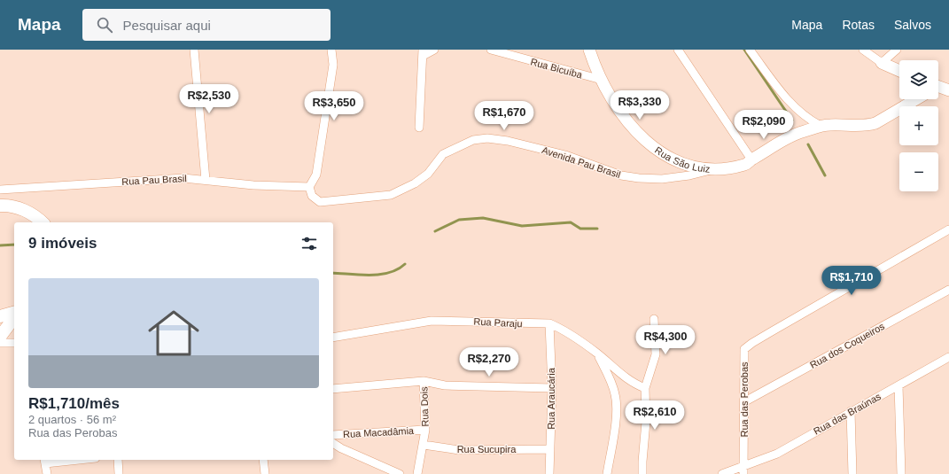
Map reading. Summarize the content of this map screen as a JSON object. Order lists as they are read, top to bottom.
{
  "streets": {
    "street": [
      "Rua Bicuíba",
      "Rua São Luiz",
      "Avenida Pau Brasil",
      "Rua Pau Brasil",
      "Rua Paraju",
      "Rua dos Coqueiros",
      "Rua Araucária",
      "Rua das Perobas",
      "Rua Dois",
      "Rua das Braúnas",
      "Rua Macadâmia",
      "Rua Sucupira"
    ]
  },
  "crossings": [
    ["Rua Bicuíba", "Rua São Luiz"],
    ["Rua São Luiz", "Avenida Pau Brasil"],
    ["Avenida Pau Brasil", "Rua Pau Brasil"],
    ["Rua Paraju", "Rua Araucária"],
    ["Rua dos Coqueiros", "Rua das Perobas"],
    ["Rua Araucária", "Rua Sucupira"],
    ["Rua das Perobas", "Rua das Braúnas"],
    ["Rua Dois", "Rua Macadâmia"],
    ["Rua Dois", "Rua Sucupira"]
  ],
  "page": {
    "header": "Mapa",
    "search": "Pesquisar aqui",
    "nav": ["Mapa", "Rotas", "Salvos"],
    "map_buttons": ["+", "−"],
    "price": [
      "R$2,530",
      "R$3,330",
      "R$3,650",
      "R$1,670",
      "R$2,090",
      "R$1,710",
      "R$4,300",
      "R$2,270",
      "R$2,610"
    ],
    "heading": "9 imóveis",
    "list": [
      {
        "name": "R$1,710/mês",
        "note": "2 quartos · 56 m² · Rua das Perobas"
      }
    ]
  }
}
